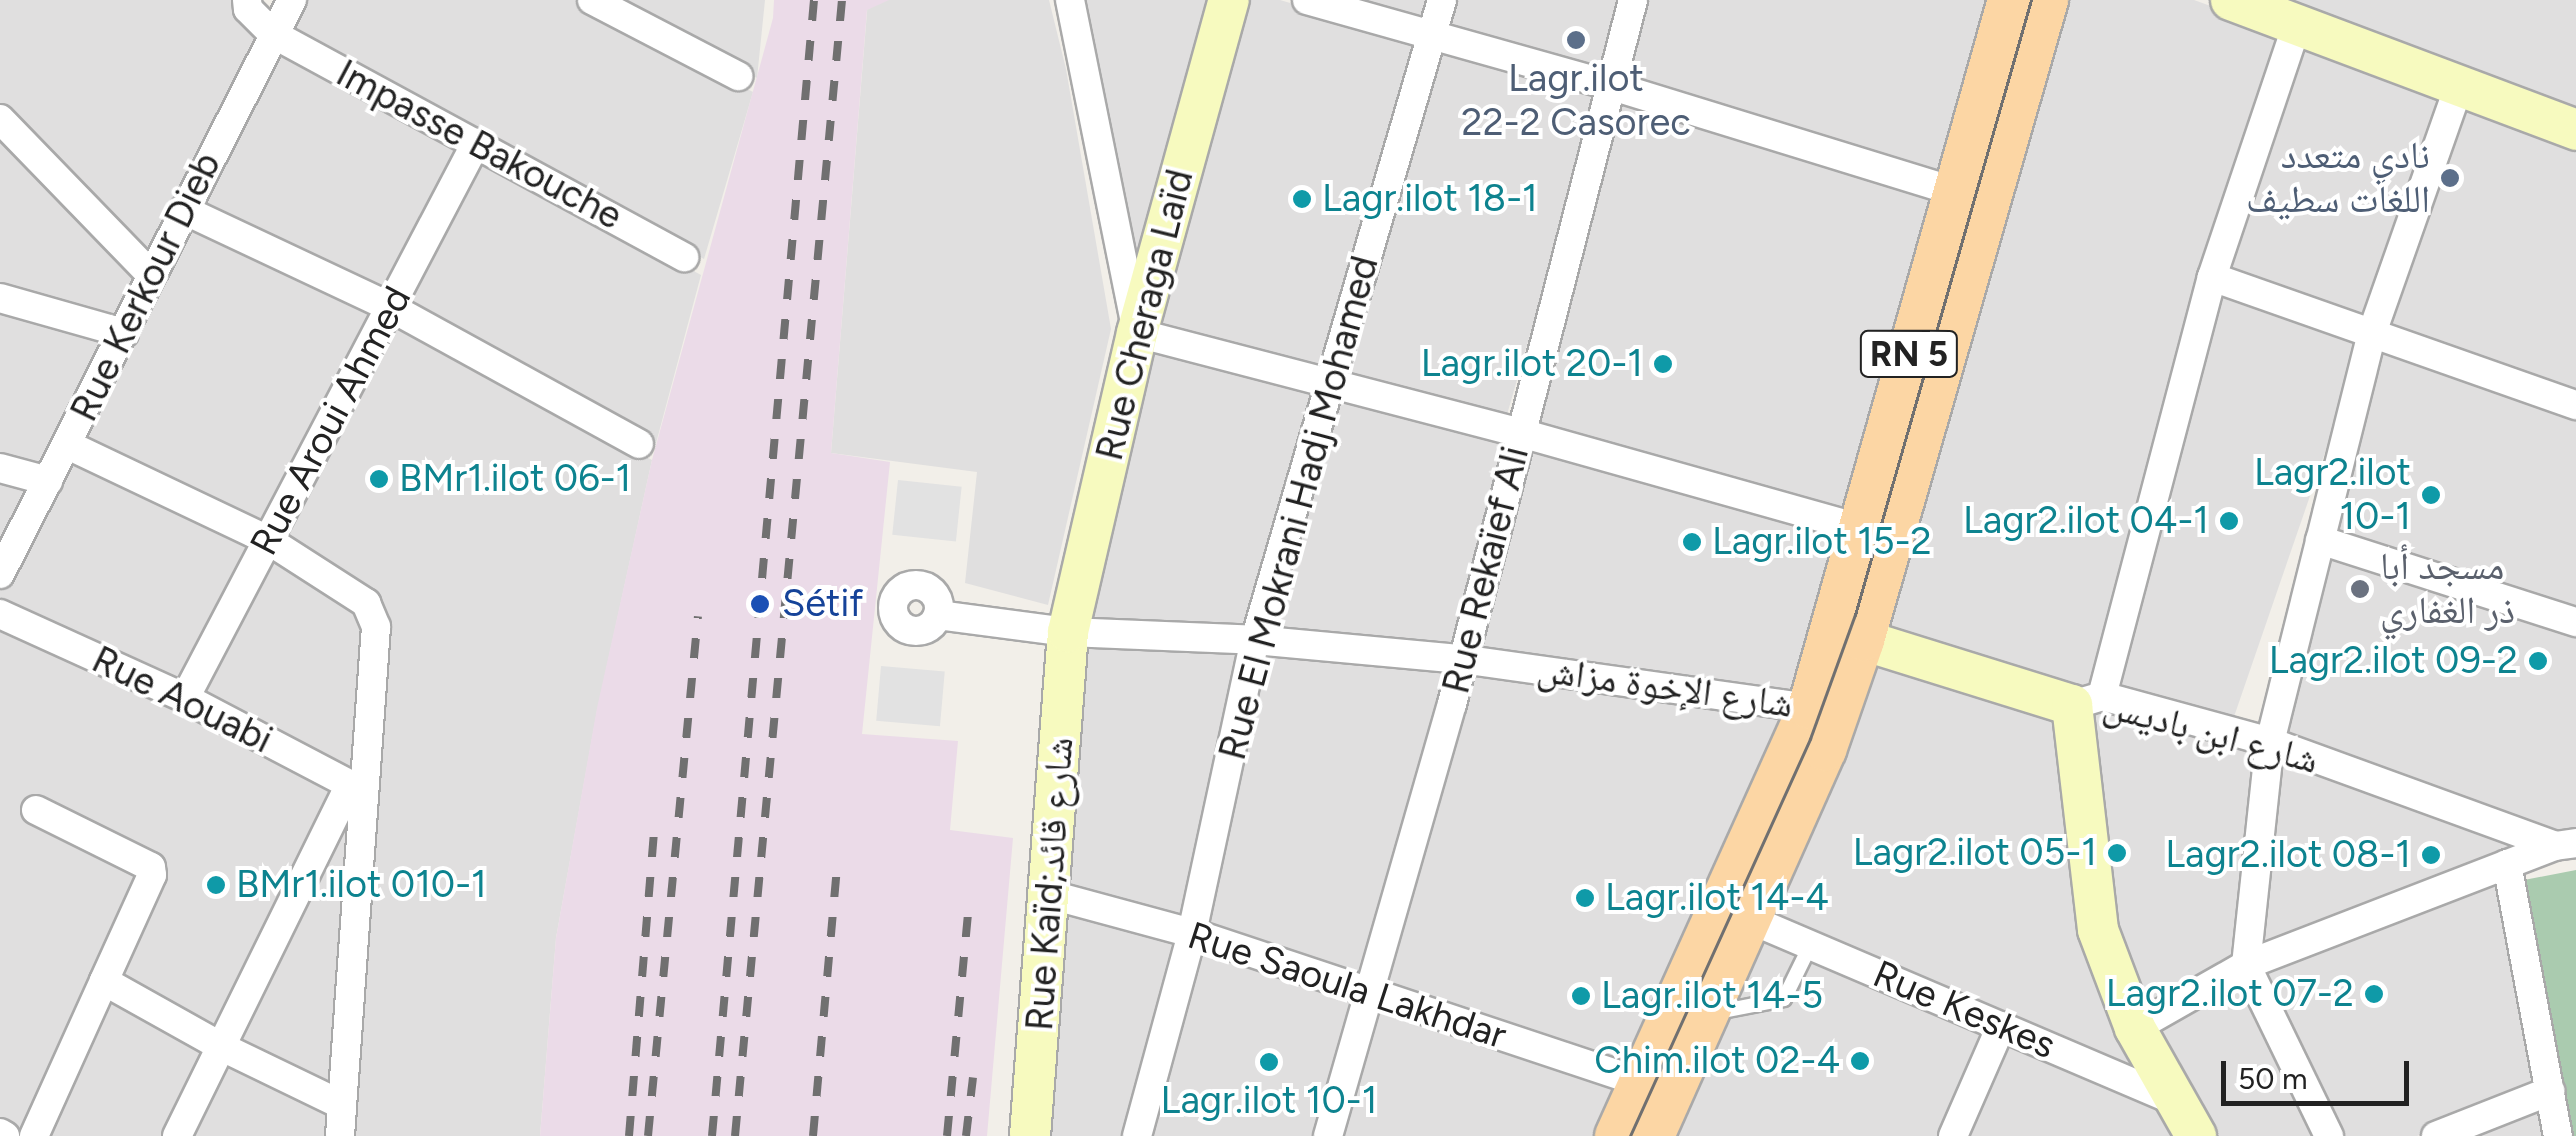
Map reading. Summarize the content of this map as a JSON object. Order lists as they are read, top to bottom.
{
  "streets": {
    "main road": ["RN 5"],
    "street": [
      "Impasse Bakouche",
      "Rue Kerkour Dieb",
      "Rue Cheraga Laïd",
      "Rue Aroui Ahmed",
      "Rue El Mokrani Hadj Mohamed",
      "Rue Rekaïef Ali",
      "شارع الإخوة مزاش",
      "Rue Aouabi",
      "شارع ابن باديس",
      "Rue Kaïd;شارع قائد",
      "Rue Saoula Lakhdar",
      "Rue Keskes"
    ]
  },
  "crossings": [
    ["Impasse Bakouche", "Rue Kerkour Dieb"],
    ["Impasse Bakouche", "Rue Aroui Ahmed"],
    ["Rue Cheraga Laïd", "شارع الإخوة مزاش"],
    ["Rue Cheraga Laïd", "Rue Kaïd;شارع قائد"],
    ["RN 5", "شارع الإخوة مزاش"],
    ["RN 5", "شارع ابن باديس"],
    ["RN 5", "Rue Saoula Lakhdar"],
    ["RN 5", "Rue Keskes"],
    ["Rue Aroui Ahmed", "Rue Aouabi"],
    ["Rue El Mokrani Hadj Mohamed", "شارع الإخوة مزاش"],
    ["Rue El Mokrani Hadj Mohamed", "Rue Saoula Lakhdar"],
    ["Rue Rekaïef Ali", "شارع الإخوة مزاش"],
    ["Rue Rekaïef Ali", "Rue Saoula Lakhdar"],
    ["شارع الإخوة مزاش", "Rue Kaïd;شارع قائد"],
    ["Rue Kaïd;شارع قائد", "Rue Saoula Lakhdar"]
  ],
  "places": [
    "Lagr.ilot 22-2 Casorec",
    "نادي متعدد اللغات سطيف",
    "Lagr.ilot 18-1",
    "Lagr.ilot 20-1",
    "BMr1.ilot 06-1",
    "Lagr2.ilot 10-1",
    "Lagr2.ilot 04-1",
    "Lagr.ilot 15-2",
    "مسجد أبا ذر الغفاري",
    "Sétif",
    "Lagr2.ilot 09-2",
    "Lagr2.ilot 05-1",
    "Lagr2.ilot 08-1",
    "BMr1.ilot 010-1",
    "Lagr.ilot 14-4",
    "Lagr2.ilot 07-2",
    "Lagr.ilot 14-5",
    "Chim.ilot 02-4",
    "Lagr.ilot 10-1"
  ],
  "scale_bar": "50 m"
}
